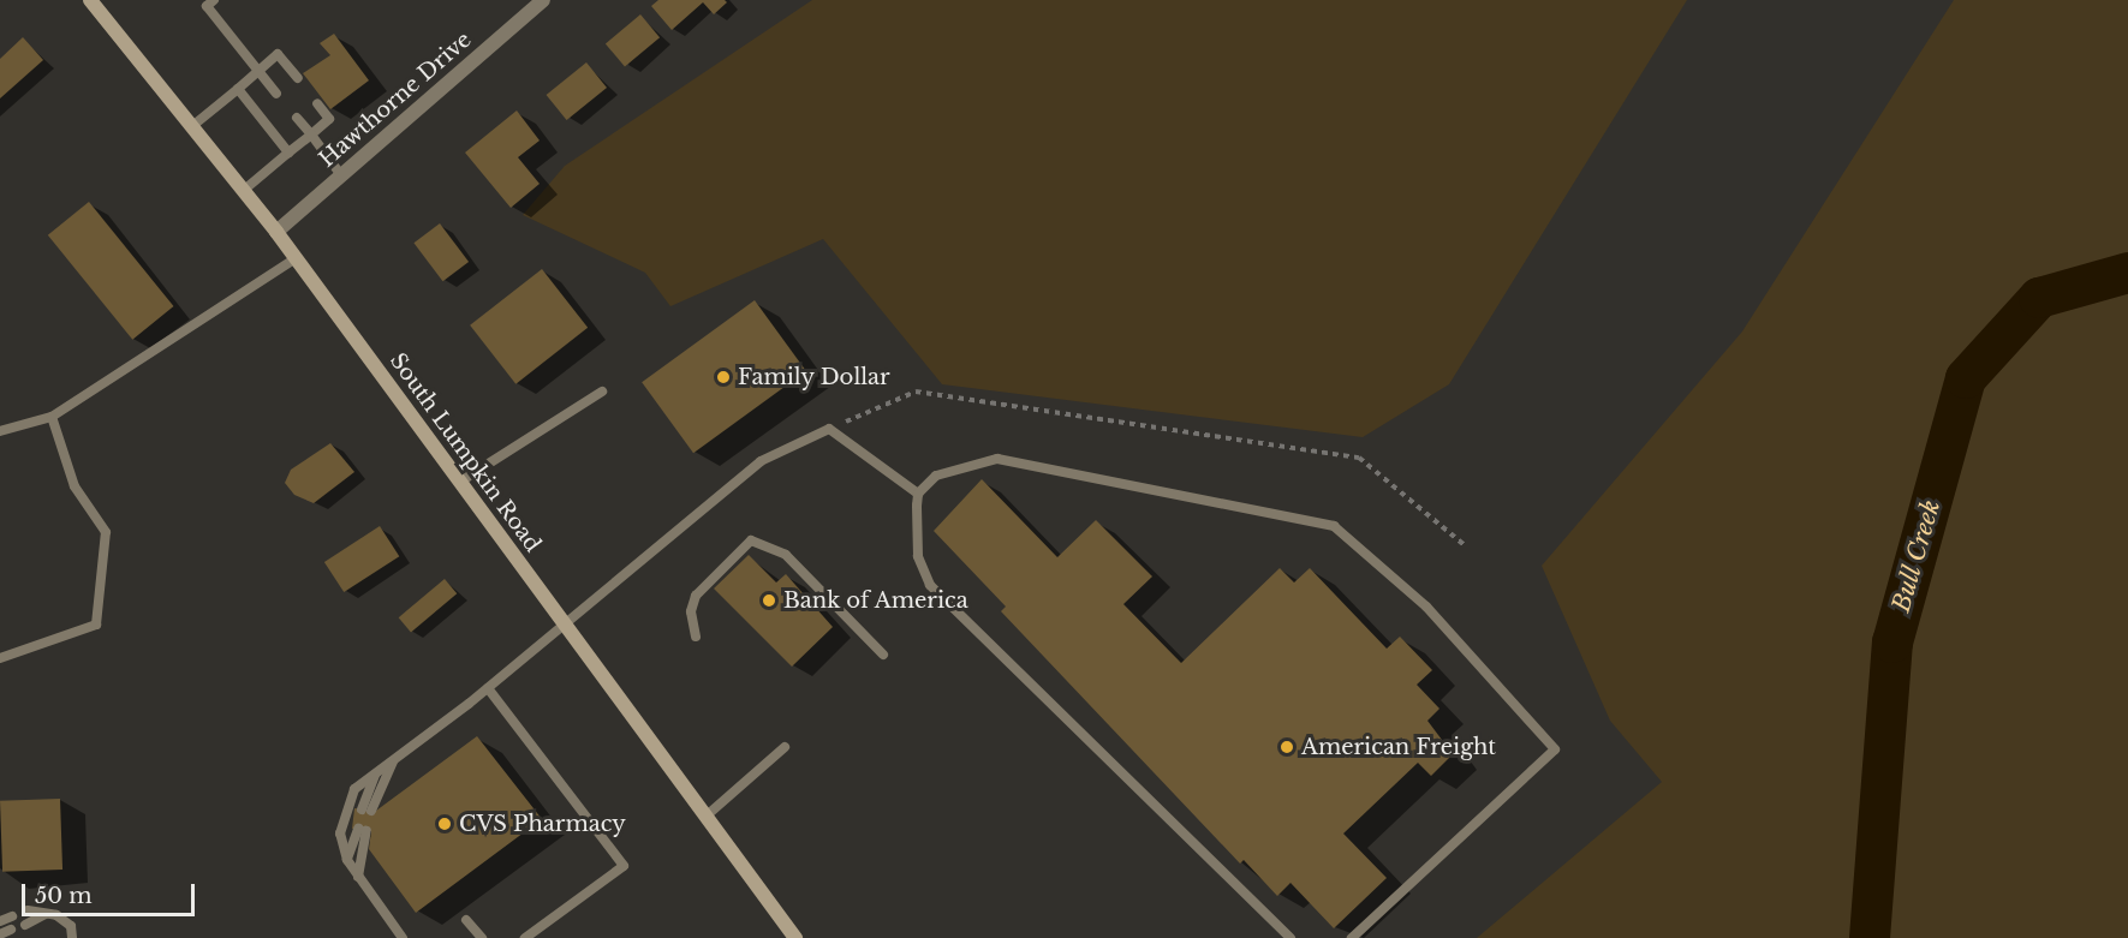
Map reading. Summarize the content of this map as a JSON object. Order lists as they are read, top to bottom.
{
  "streets": {
    "main road": ["South Lumpkin Road"],
    "street": ["Hawthorne Drive"]
  },
  "crossings": [
    ["Hawthorne Drive", "South Lumpkin Road"]
  ],
  "water": ["Bull Creek"],
  "places": [
    "Family Dollar",
    "Bank of America",
    "American Freight",
    "CVS Pharmacy"
  ],
  "scale_bar": "50 m"
}
